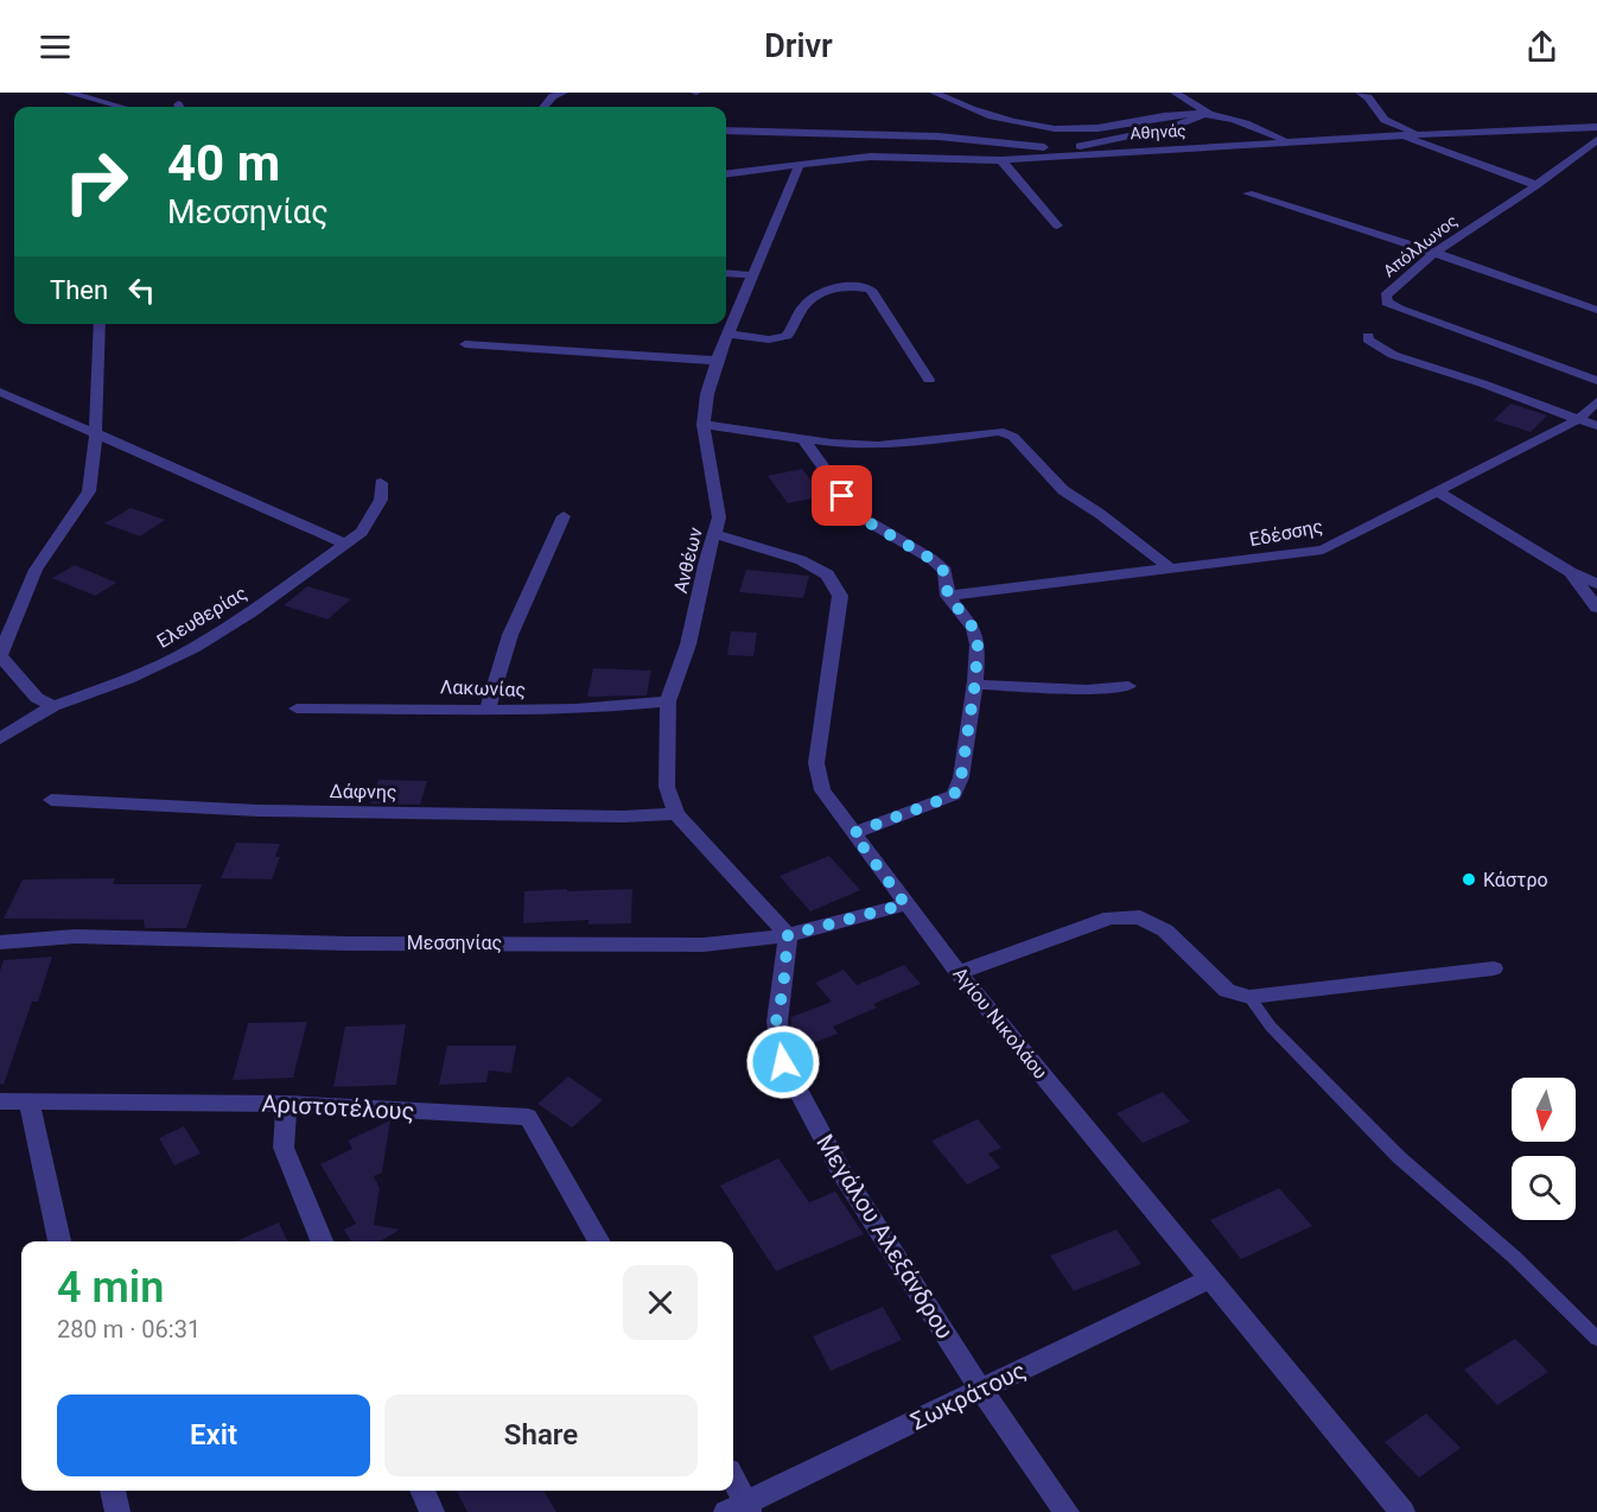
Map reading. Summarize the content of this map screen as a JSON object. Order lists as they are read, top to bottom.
{
  "streets": {
    "street": [
      "Αθηνάς",
      "Απόλλωνος",
      "Εδέσσης",
      "Ανθέων",
      "Ελευθερίας",
      "Λακωνίας",
      "Δάφνης",
      "Μεσσηνίας",
      "Αγίου Νικολάου",
      "Αριστοτέλους",
      "Μεγάλου Αλεξάνδρου",
      "Σωκράτους"
    ]
  },
  "crossings": [
    ["Αθηνάς", "Ανθέων"],
    ["Ανθέων", "Λακωνίας"],
    ["Ανθέων", "Δάφνης"],
    ["Ανθέων", "Μεσσηνίας"],
    ["Ανθέων", "Αγίου Νικολάου"],
    ["Ανθέων", "Μεγάλου Αλεξάνδρου"],
    ["Μεσσηνίας", "Αγίου Νικολάου"],
    ["Μεσσηνίας", "Μεγάλου Αλεξάνδρου"],
    ["Αγίου Νικολάου", "Σωκράτους"],
    ["Μεγάλου Αλεξάνδρου", "Σωκράτους"]
  ],
  "places": ["Κάστρο"],
  "north": "bottom",
  "page": {
    "header": "Drivr",
    "turn": ["40 m", "Μεσσηνίας"],
    "then": "Then",
    "heading": ["4 min", "280 m · 06:31"],
    "buttons": ["Exit", "Share"]
  }
}
